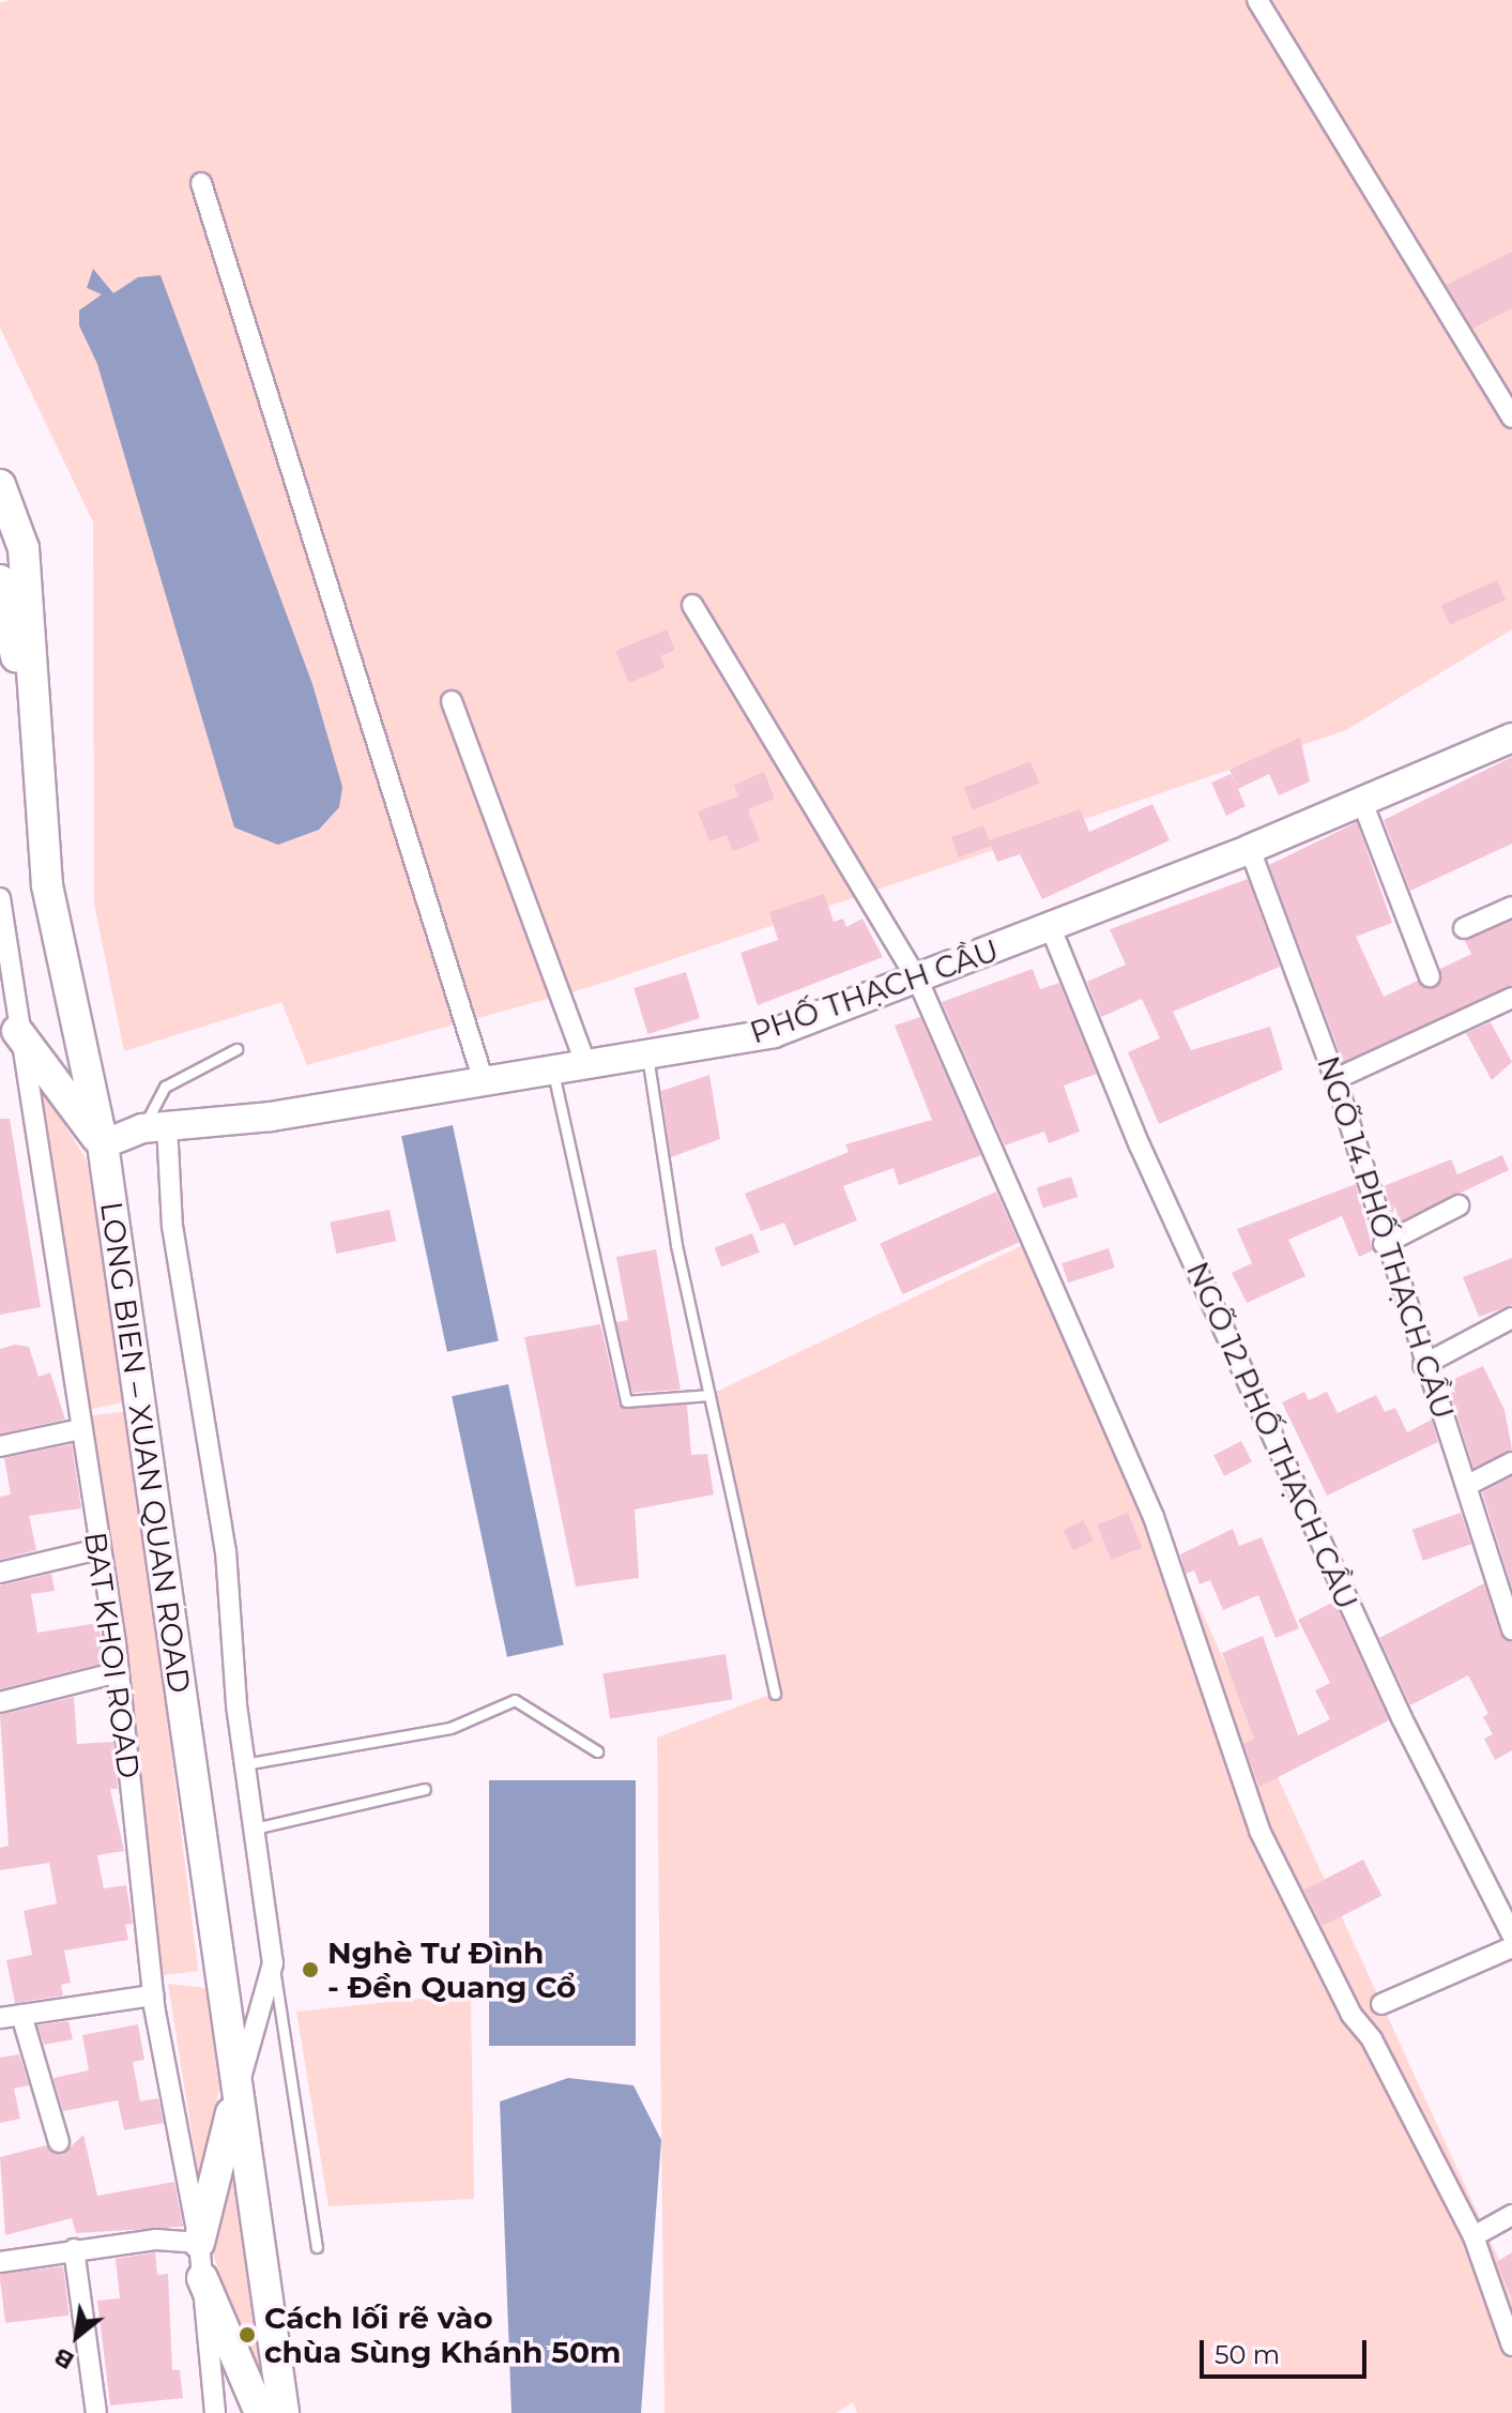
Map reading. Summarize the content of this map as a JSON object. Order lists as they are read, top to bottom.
{
  "streets": {
    "main road": ["LONG BIEN – XUAN QUAN ROAD"],
    "street": [
      "PHỐ THẠCH CẦU",
      "NGÕ 14 PHỐ THẠCH CẦU",
      "NGÕ 12 PHỐ THẠCH CẦU",
      "BAT KHOI ROAD"
    ]
  },
  "crossings": [
    ["PHỐ THẠCH CẦU", "NGÕ 14 PHỐ THẠCH CẦU"],
    ["PHỐ THẠCH CẦU", "NGÕ 12 PHỐ THẠCH CẦU"],
    ["PHỐ THẠCH CẦU", "LONG BIEN – XUAN QUAN ROAD"]
  ],
  "places": ["Nghè Tư Đình - Đền Quang Cổ", "Cách lối rẽ vào chùa Sùng Khánh 50m"],
  "scale_bar": "50 m",
  "north": "bottom left"
}
